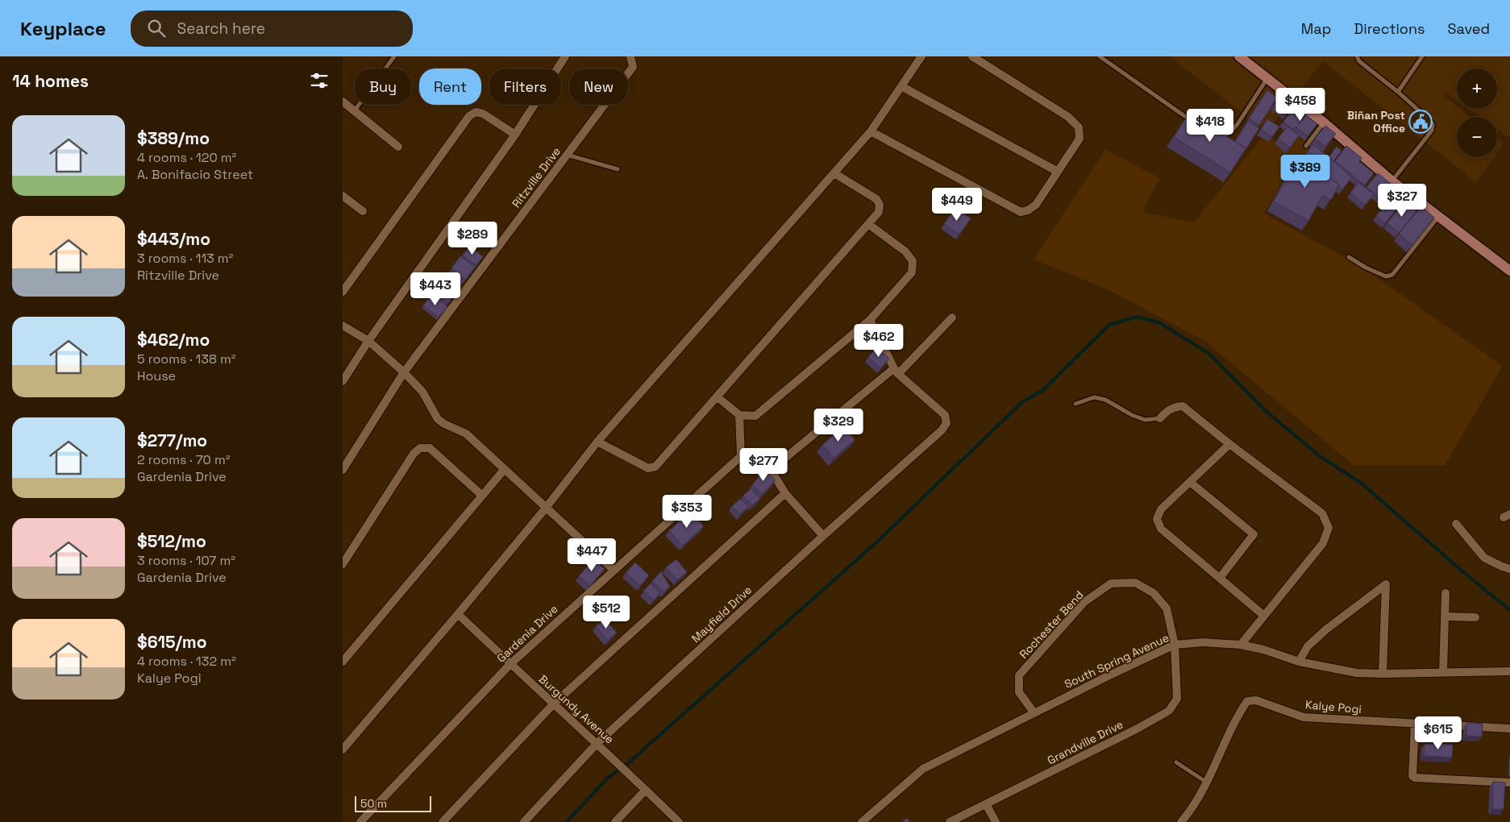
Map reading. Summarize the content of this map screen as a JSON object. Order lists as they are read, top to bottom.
{
  "streets": {
    "street": [
      "Ritzville Drive",
      "Mayfield Drive",
      "Rochester Bend",
      "Gardenia Drive",
      "South Spring Avenue",
      "Kalye Pogi",
      "Burgundy Avenue",
      "Grandville Drive"
    ]
  },
  "crossings": [
    ["Mayfield Drive", "Burgundy Avenue"],
    ["Rochester Bend", "South Spring Avenue"],
    ["Rochester Bend", "Grandville Drive"],
    ["Gardenia Drive", "Burgundy Avenue"],
    ["South Spring Avenue", "Grandville Drive"]
  ],
  "places": {
    "public building": ["Biñan Post Office"]
  },
  "scale_bar": "50 m",
  "page": {
    "header": "Keyplace",
    "search": "Search here",
    "nav": ["Map", "Directions", "Saved"],
    "heading": "14 homes",
    "map_buttons": ["+", "−"],
    "chip": [
      "Buy",
      "Rent",
      "Filters",
      "New"
    ],
    "price": [
      "$458",
      "$418",
      "$389",
      "$327",
      "$449",
      "$289",
      "$443",
      "$462",
      "$329",
      "$277",
      "$353",
      "$447",
      "$512",
      "$615"
    ],
    "list": [
      {
        "name": "$389/mo",
        "note": "4 rooms · 120 m² · A. Bonifacio Street"
      },
      {
        "name": "$443/mo",
        "note": "3 rooms · 113 m² · Ritzville Drive"
      },
      {
        "name": "$462/mo",
        "note": "5 rooms · 138 m² · House"
      },
      {
        "name": "$277/mo",
        "note": "2 rooms · 70 m² · Gardenia Drive"
      },
      {
        "name": "$512/mo",
        "note": "3 rooms · 107 m² · Gardenia Drive"
      },
      {
        "name": "$615/mo",
        "note": "4 rooms · 132 m² · Kalye Pogi"
      }
    ],
    "scale": "50 m"
  }
}
